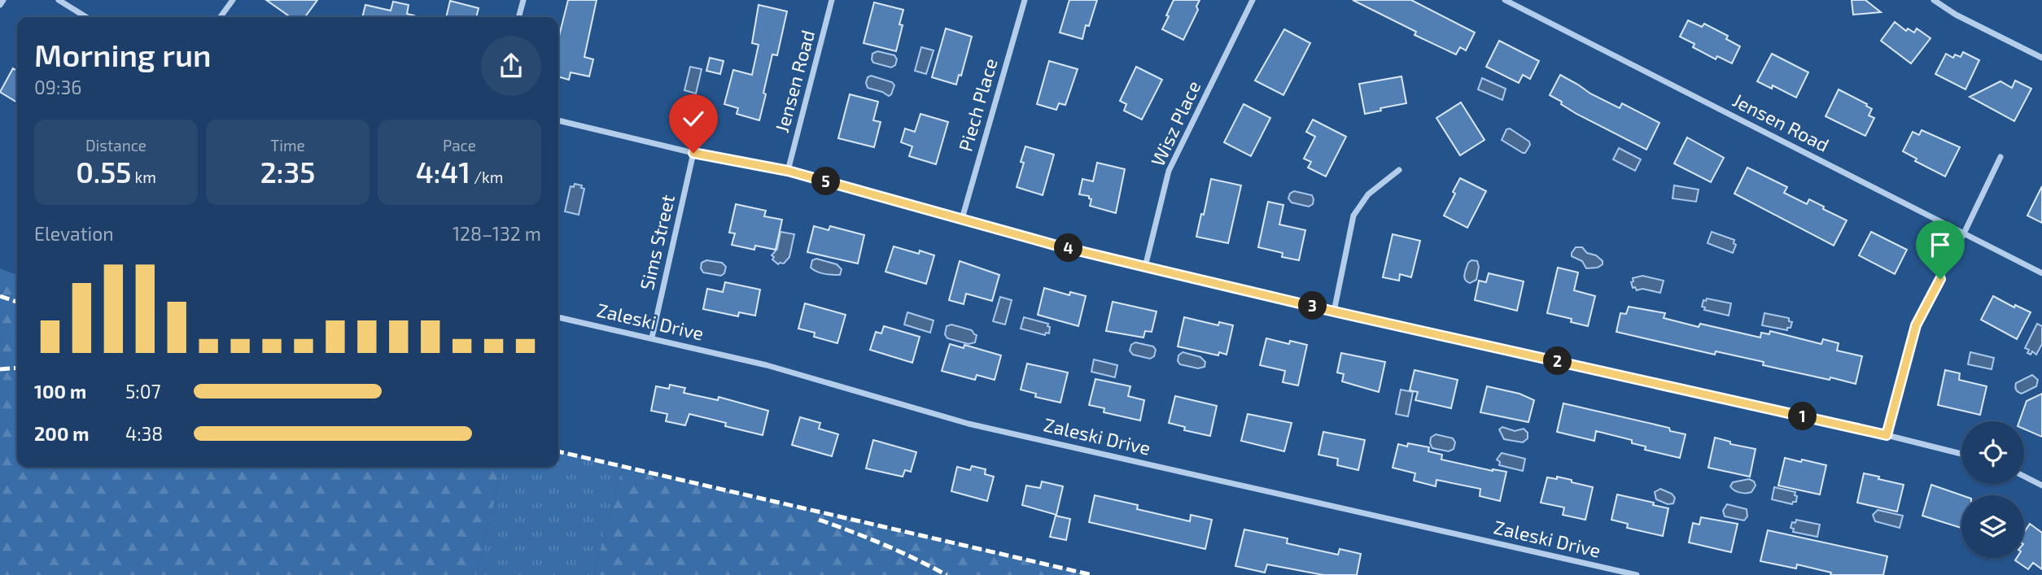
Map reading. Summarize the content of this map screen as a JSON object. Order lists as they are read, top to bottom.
{
  "streets": {
    "street": [
      "Jensen Road",
      "Piech Place",
      "Wisz Place",
      "Sims Street",
      "Zaleski Drive"
    ]
  },
  "crossings": [
    ["Sims Street", "Zaleski Drive"]
  ],
  "page": {
    "heading": ["Morning run", "09:36"],
    "stats": [
      ["Distance", "0.55 km"],
      ["Time", "2:35"],
      ["Pace", "4:41 /km"]
    ],
    "pins": [
      "5",
      "4",
      "3",
      "2",
      "1"
    ],
    "chart": ["Elevation", "128–132 m"],
    "list": [
      {
        "name": "100 m",
        "note": "5:07"
      },
      {
        "name": "200 m",
        "note": "4:38"
      }
    ]
  }
}
